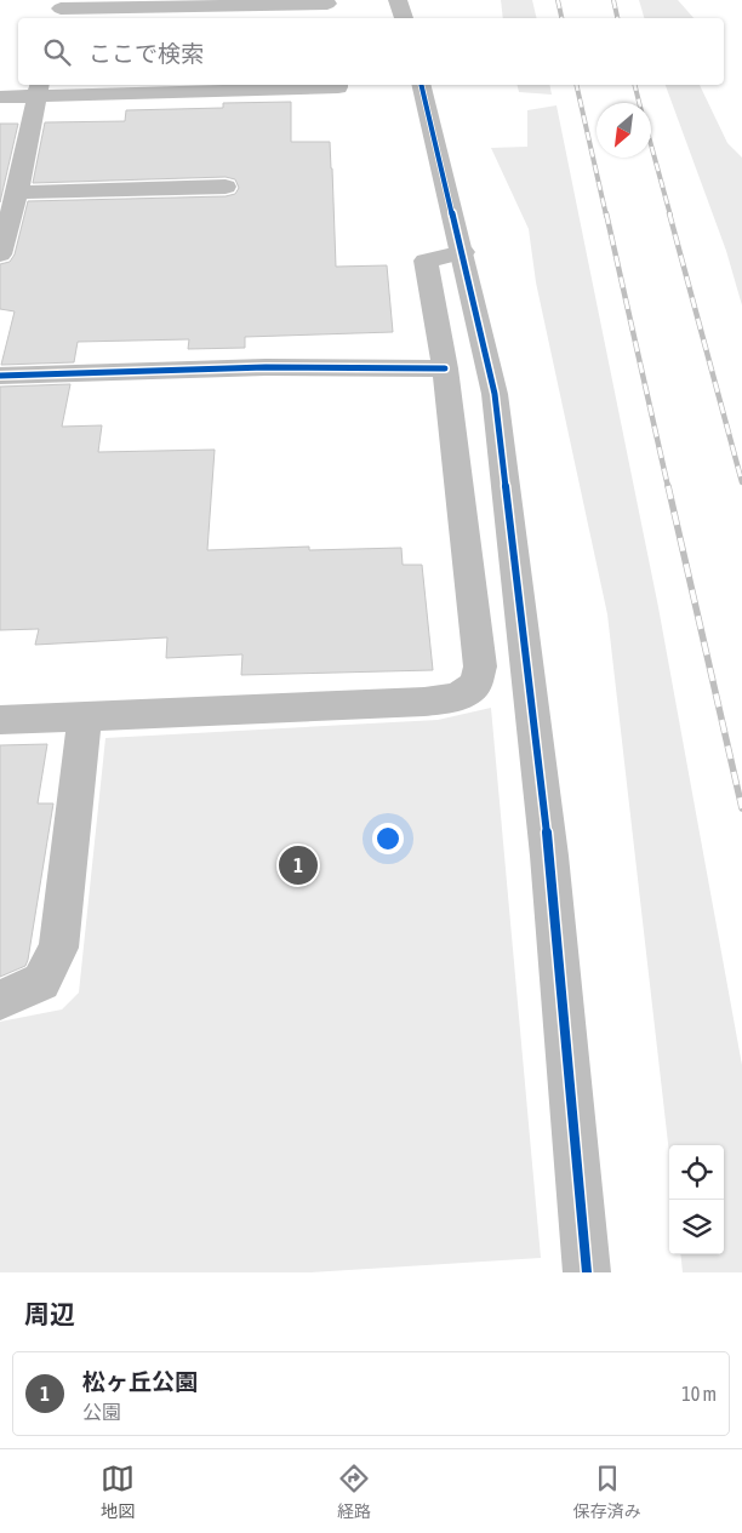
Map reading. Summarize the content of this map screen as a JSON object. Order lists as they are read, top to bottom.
{
  "north": "bottom left",
  "page": {
    "search": "ここで検索",
    "pins": "1",
    "heading": "周辺",
    "list": [
      {
        "mark": "1",
        "name": "松ヶ丘公園",
        "note": "公園",
        "value": "10 m"
      }
    ],
    "nav": ["地図", "経路", "保存済み"]
  }
}
